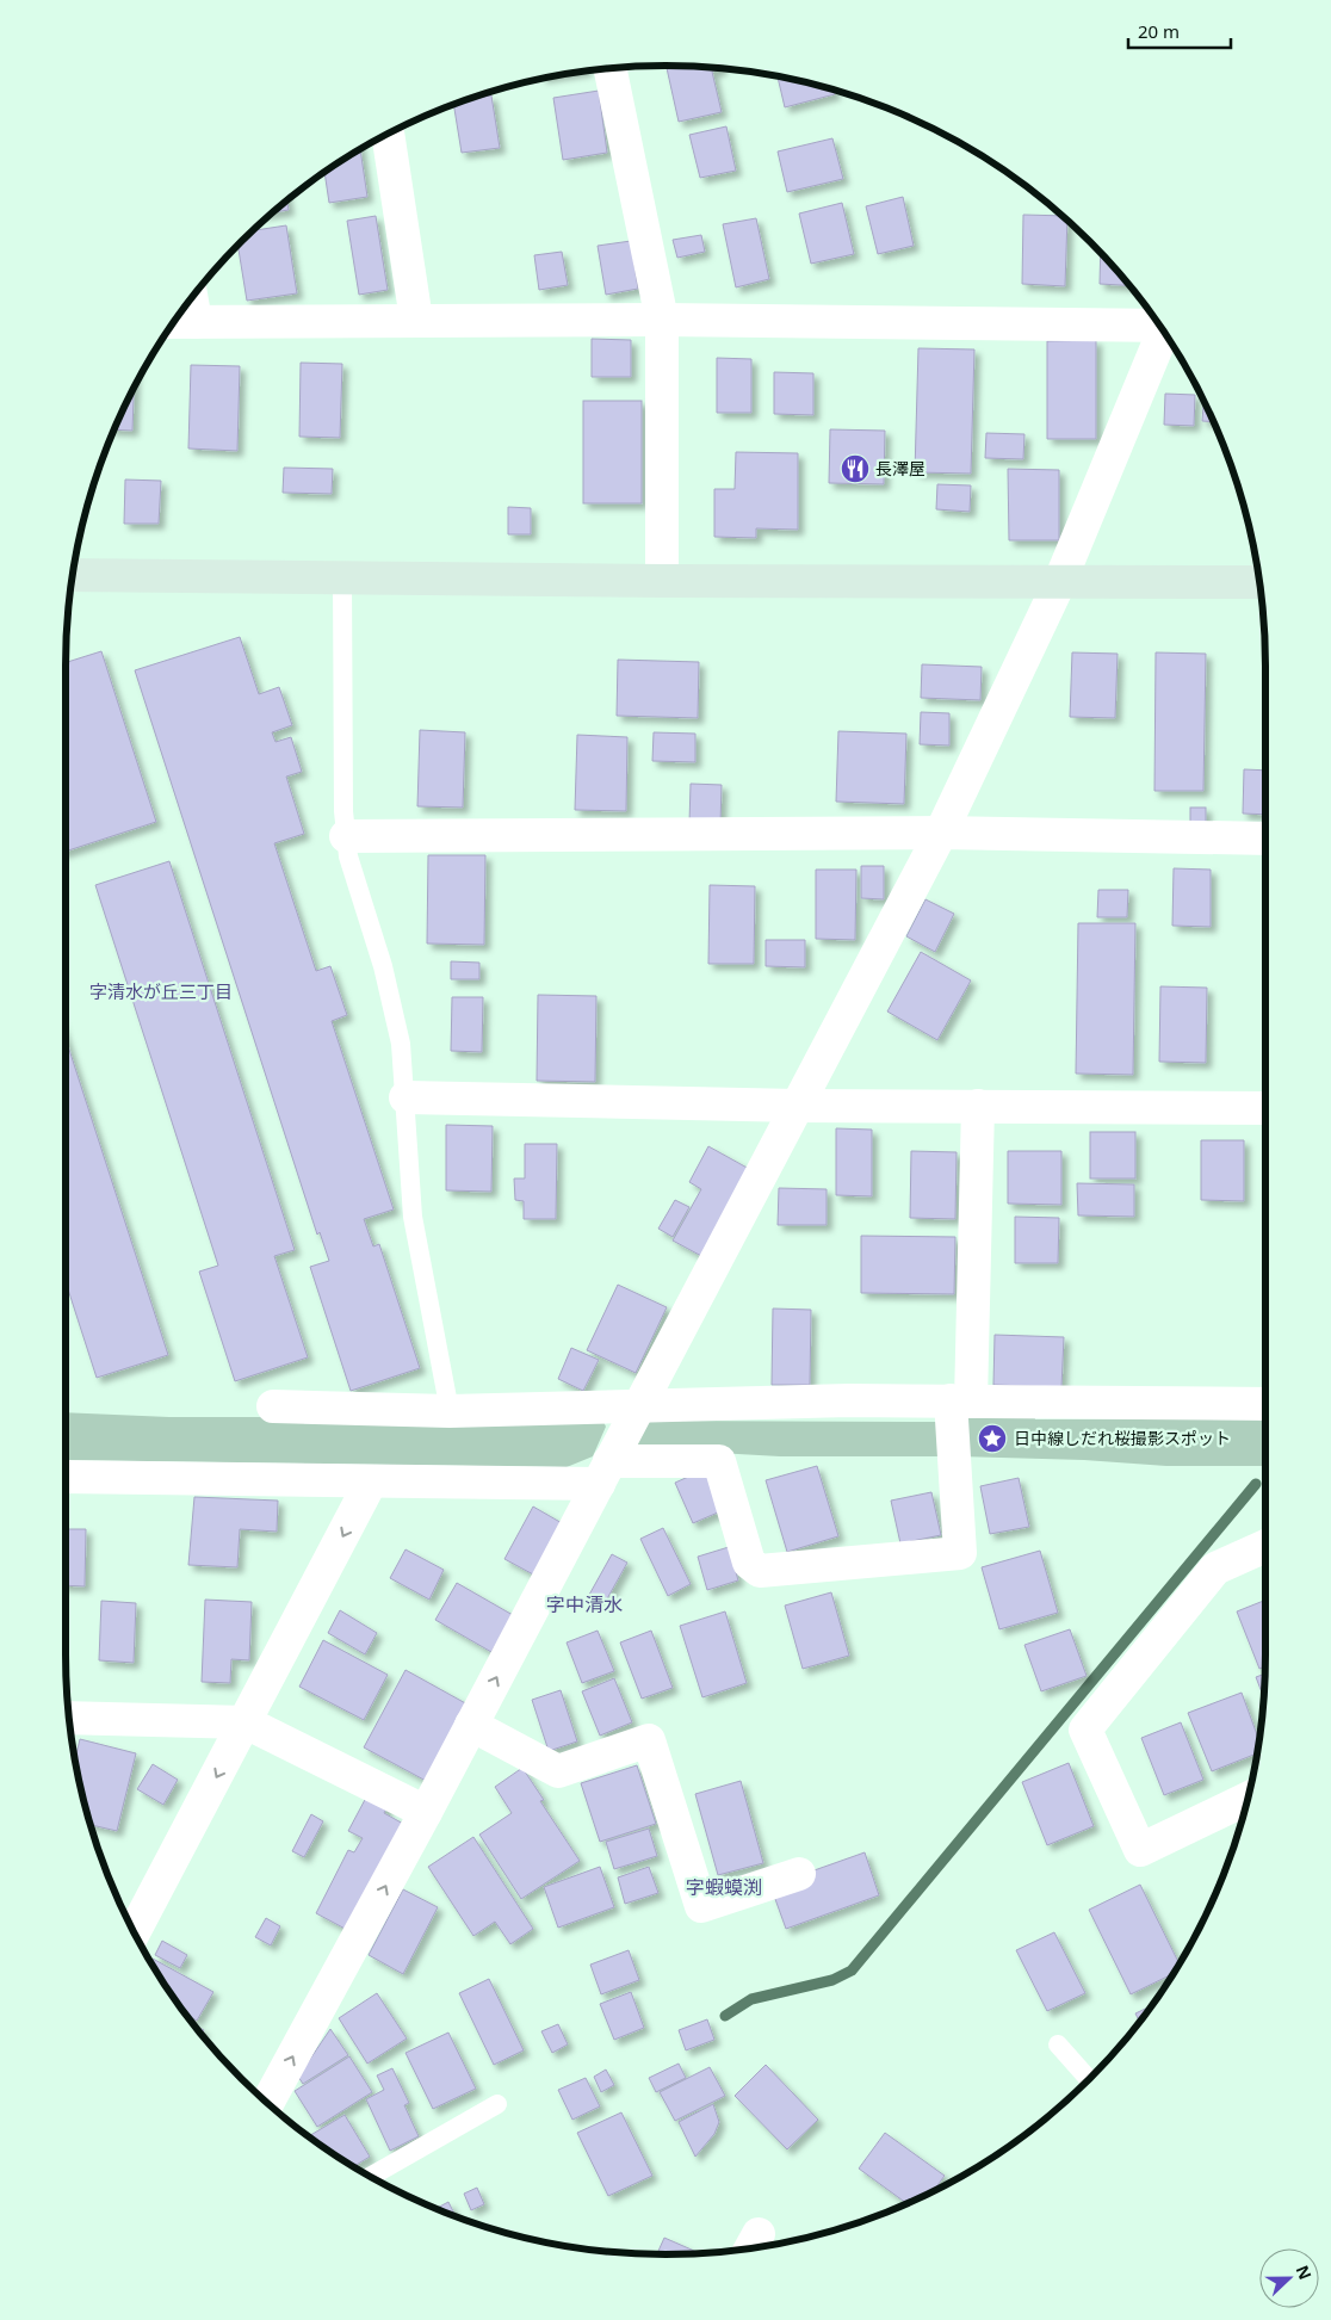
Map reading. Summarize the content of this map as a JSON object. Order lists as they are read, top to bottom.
{
  "districts": ["字清水が丘三丁目", "字中清水", "字蝦蟆渕"],
  "places": {
    "restaurant": ["長澤屋"],
    "place": ["日中線しだれ桜撮影スポット"]
  },
  "scale_bar": "20 m",
  "north": "right"
}
